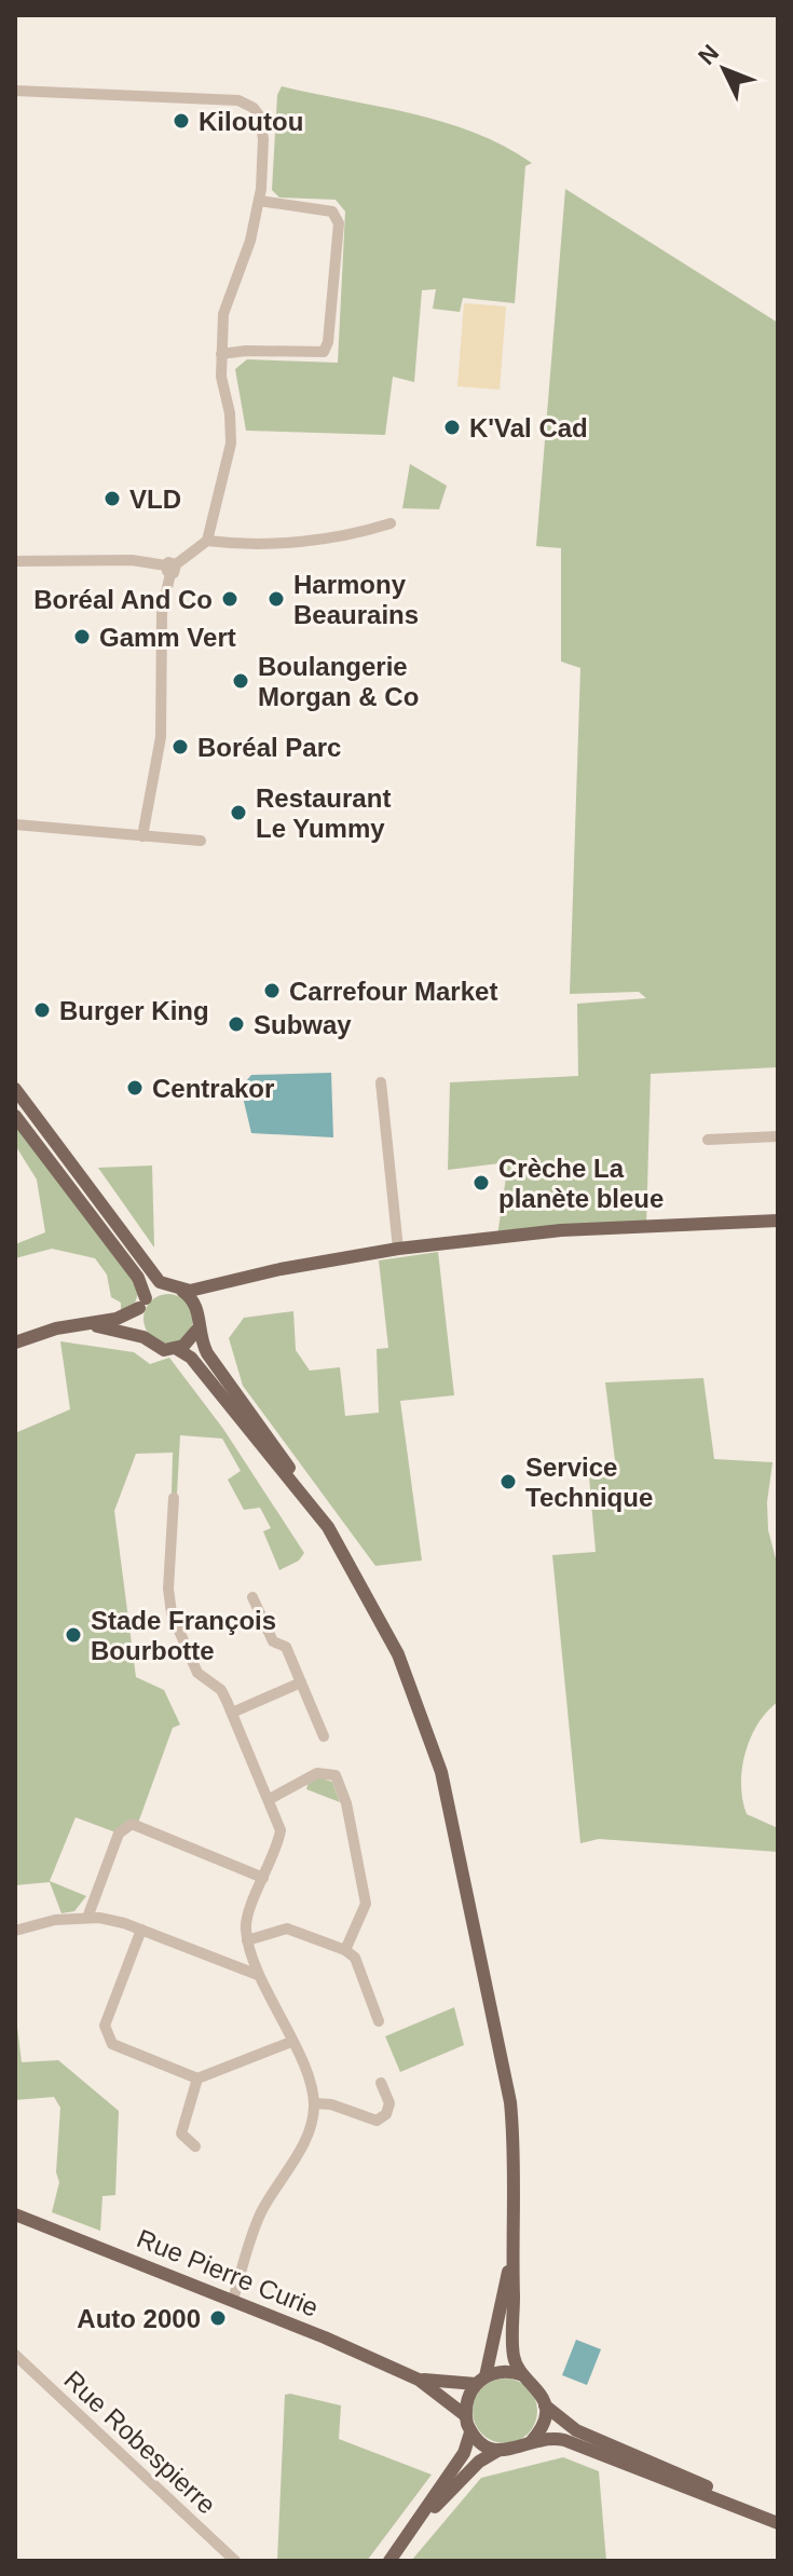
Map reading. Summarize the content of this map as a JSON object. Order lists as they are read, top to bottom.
{
  "streets": {
    "main road": ["Rue Pierre Curie"],
    "street": ["Rue Robespierre"]
  },
  "places": [
    "Kiloutou",
    "K'Val Cad",
    "VLD",
    "Boréal And Co",
    "Harmony Beaurains",
    "Gamm Vert",
    "Boulangerie Morgan & Co",
    "Boréal Parc",
    "Restaurant Le Yummy",
    "Carrefour Market",
    "Burger King",
    "Subway",
    "Centrakor",
    "Crèche La planète bleue",
    "Service Technique",
    "Stade François Bourbotte",
    "Auto 2000"
  ],
  "north": "top left"
}
